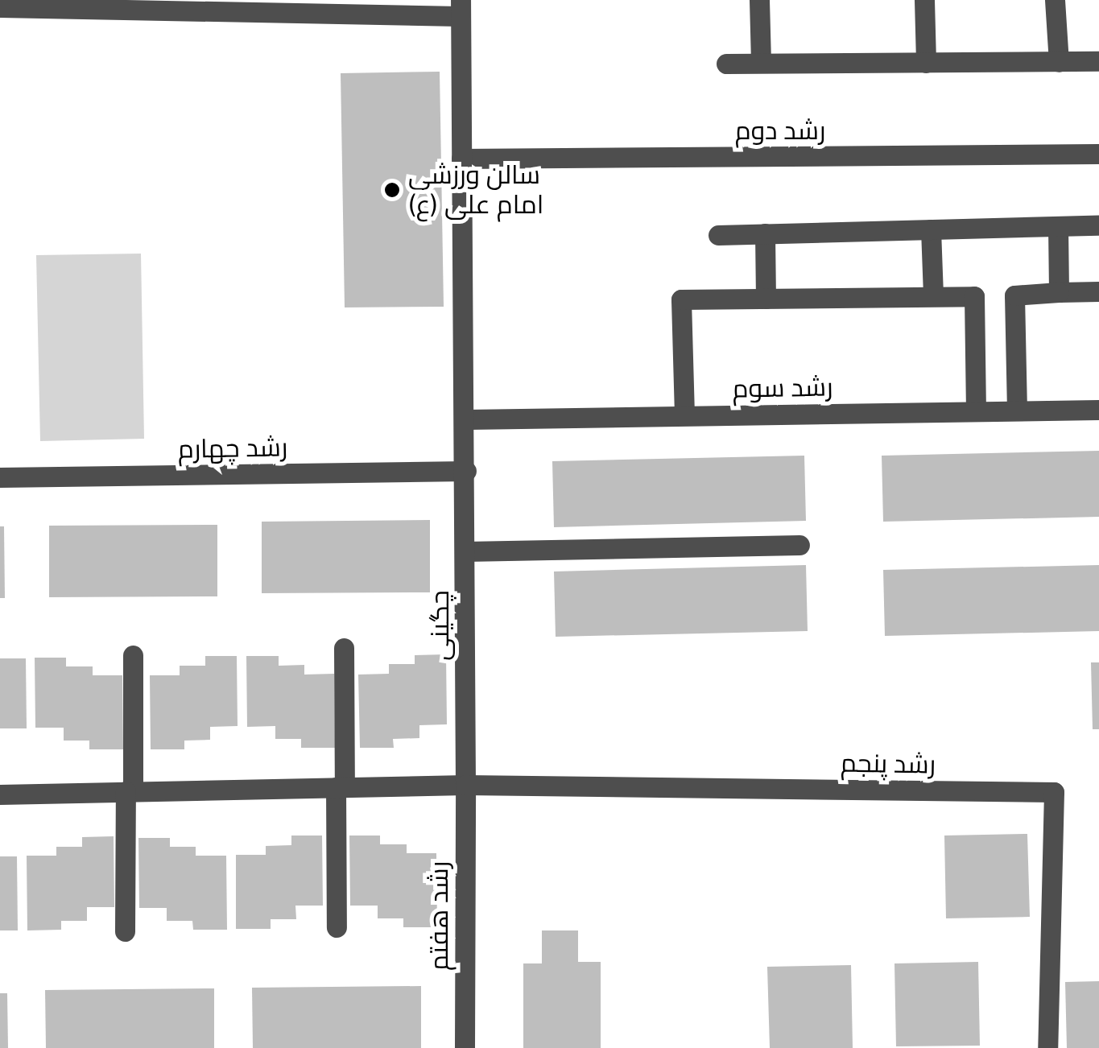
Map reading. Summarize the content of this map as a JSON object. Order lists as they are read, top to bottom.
{
  "streets": {
    "street": [
      "رشد دوم",
      "رشد سوم",
      "رشد چهارم",
      "چگینی",
      "رشد پنجم",
      "رشد هفتم"
    ]
  },
  "crossings": [
    ["رشد دوم", "چگینی"],
    ["رشد سوم", "چگینی"],
    ["رشد چهارم", "چگینی"],
    ["چگینی", "رشد پنجم"],
    ["چگینی", "رشد هفتم"],
    ["رشد پنجم", "رشد هفتم"]
  ],
  "places": ["سالن ورزشی امام علی (ع)"]
}
